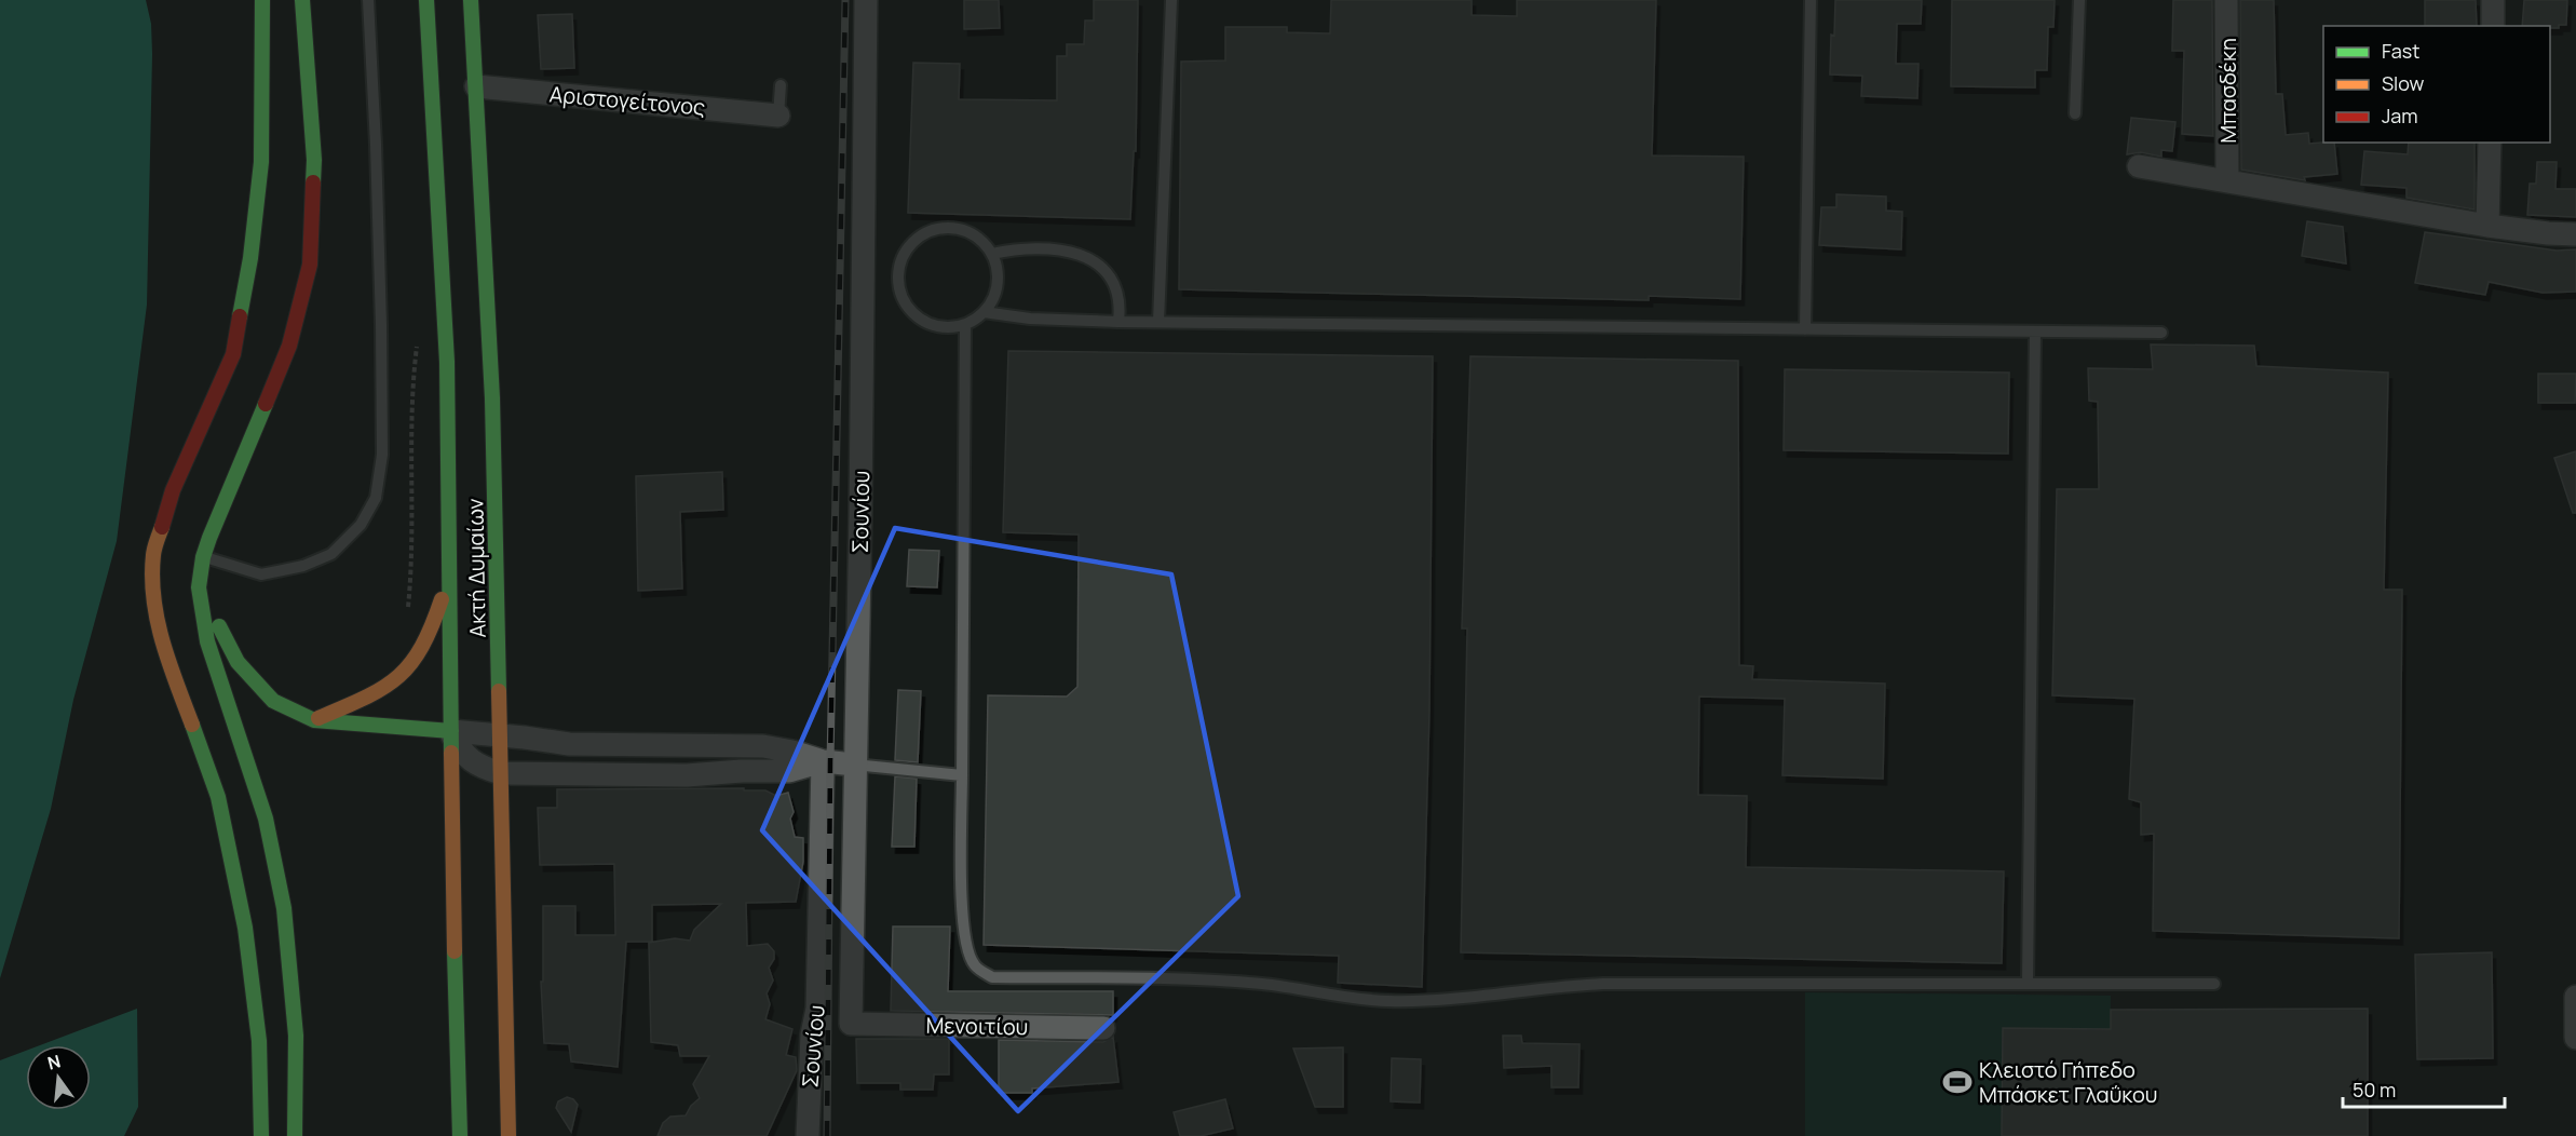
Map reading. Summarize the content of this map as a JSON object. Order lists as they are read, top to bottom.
{
  "streets": {
    "main road": ["Ακτή Δυμαίων"],
    "street": [
      "Μπασδέκη",
      "Αριστογείτονος",
      "Σουνίου",
      "Μενοιτίου"
    ]
  },
  "crossings": [
    ["Αριστογείτονος", "Ακτή Δυμαίων"],
    ["Σουνίου", "Μενοιτίου"]
  ],
  "places": {
    "sports": ["Κλειστό Γήπεδο Μπάσκετ Γλαΰκου"]
  },
  "legend": ["Fast", "Slow", "Jam"],
  "scale_bar": "50 m",
  "north": "top"
}
